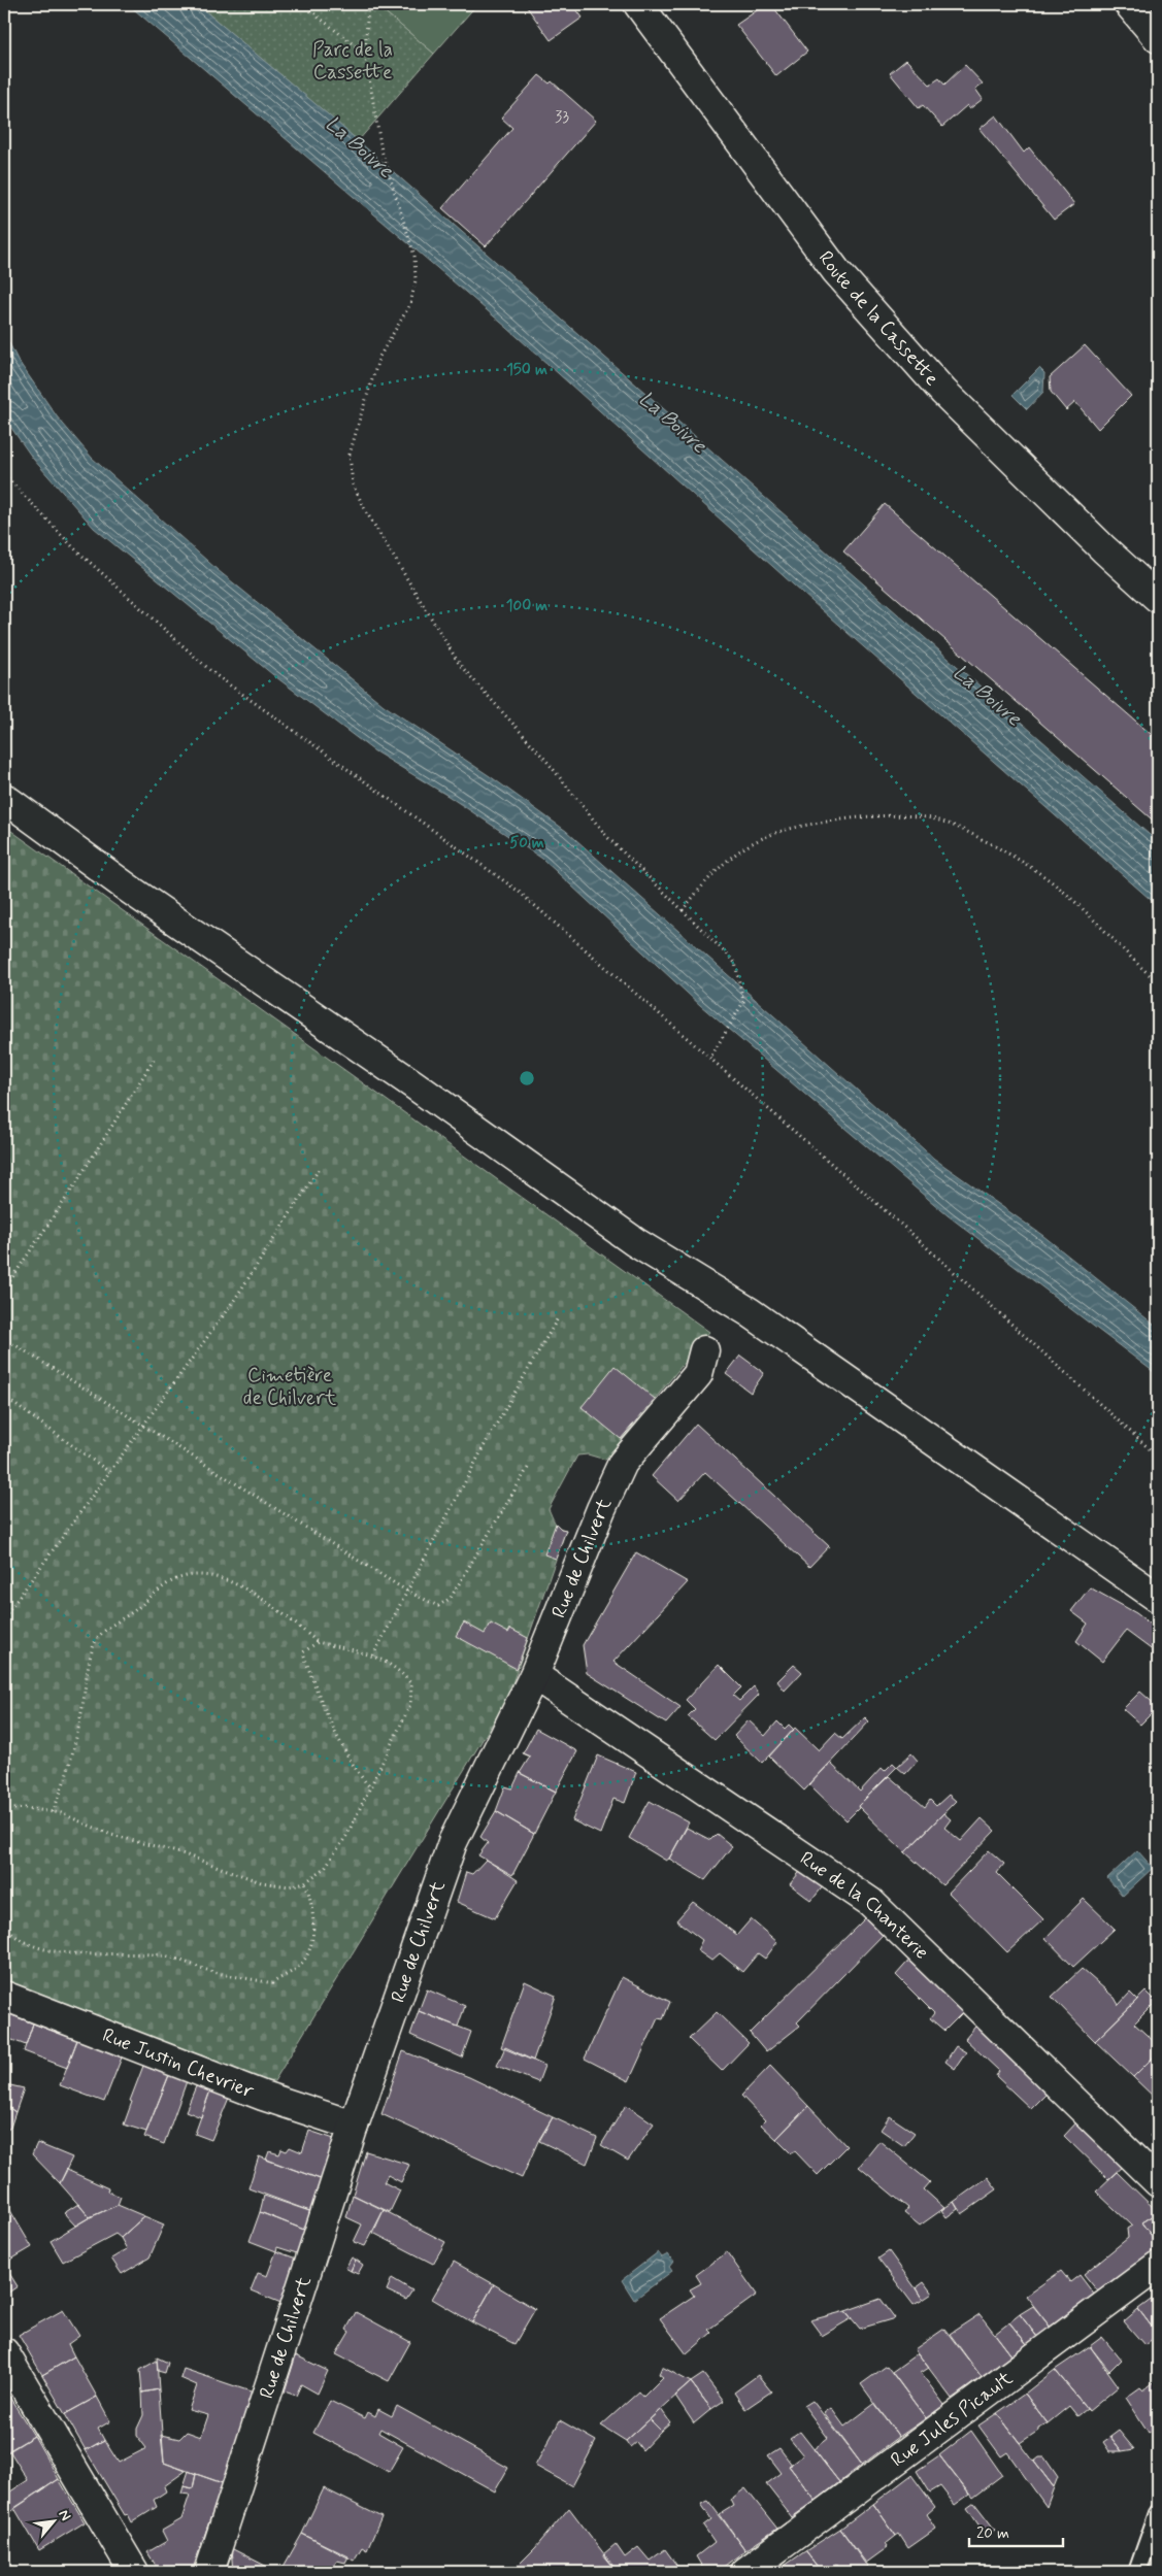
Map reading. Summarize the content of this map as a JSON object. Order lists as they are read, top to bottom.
{
  "streets": {
    "street": [
      "Route de la Cassette",
      "Rue de Chilvert",
      "Rue de la Chanterie",
      "Rue Justin Chevrier",
      "Rue Jules Picault"
    ]
  },
  "crossings": [
    ["Rue de Chilvert", "Rue de la Chanterie"],
    ["Rue de Chilvert", "Rue Justin Chevrier"]
  ],
  "water": ["La Boivre"],
  "parks": ["Parc de la Cassette", "Cimetière de Chilvert"],
  "house_numbers": ["33"],
  "scale_bar": "20 m",
  "north": "top right",
  "rings": ["150 m", "100 m", "50 m"]
}
